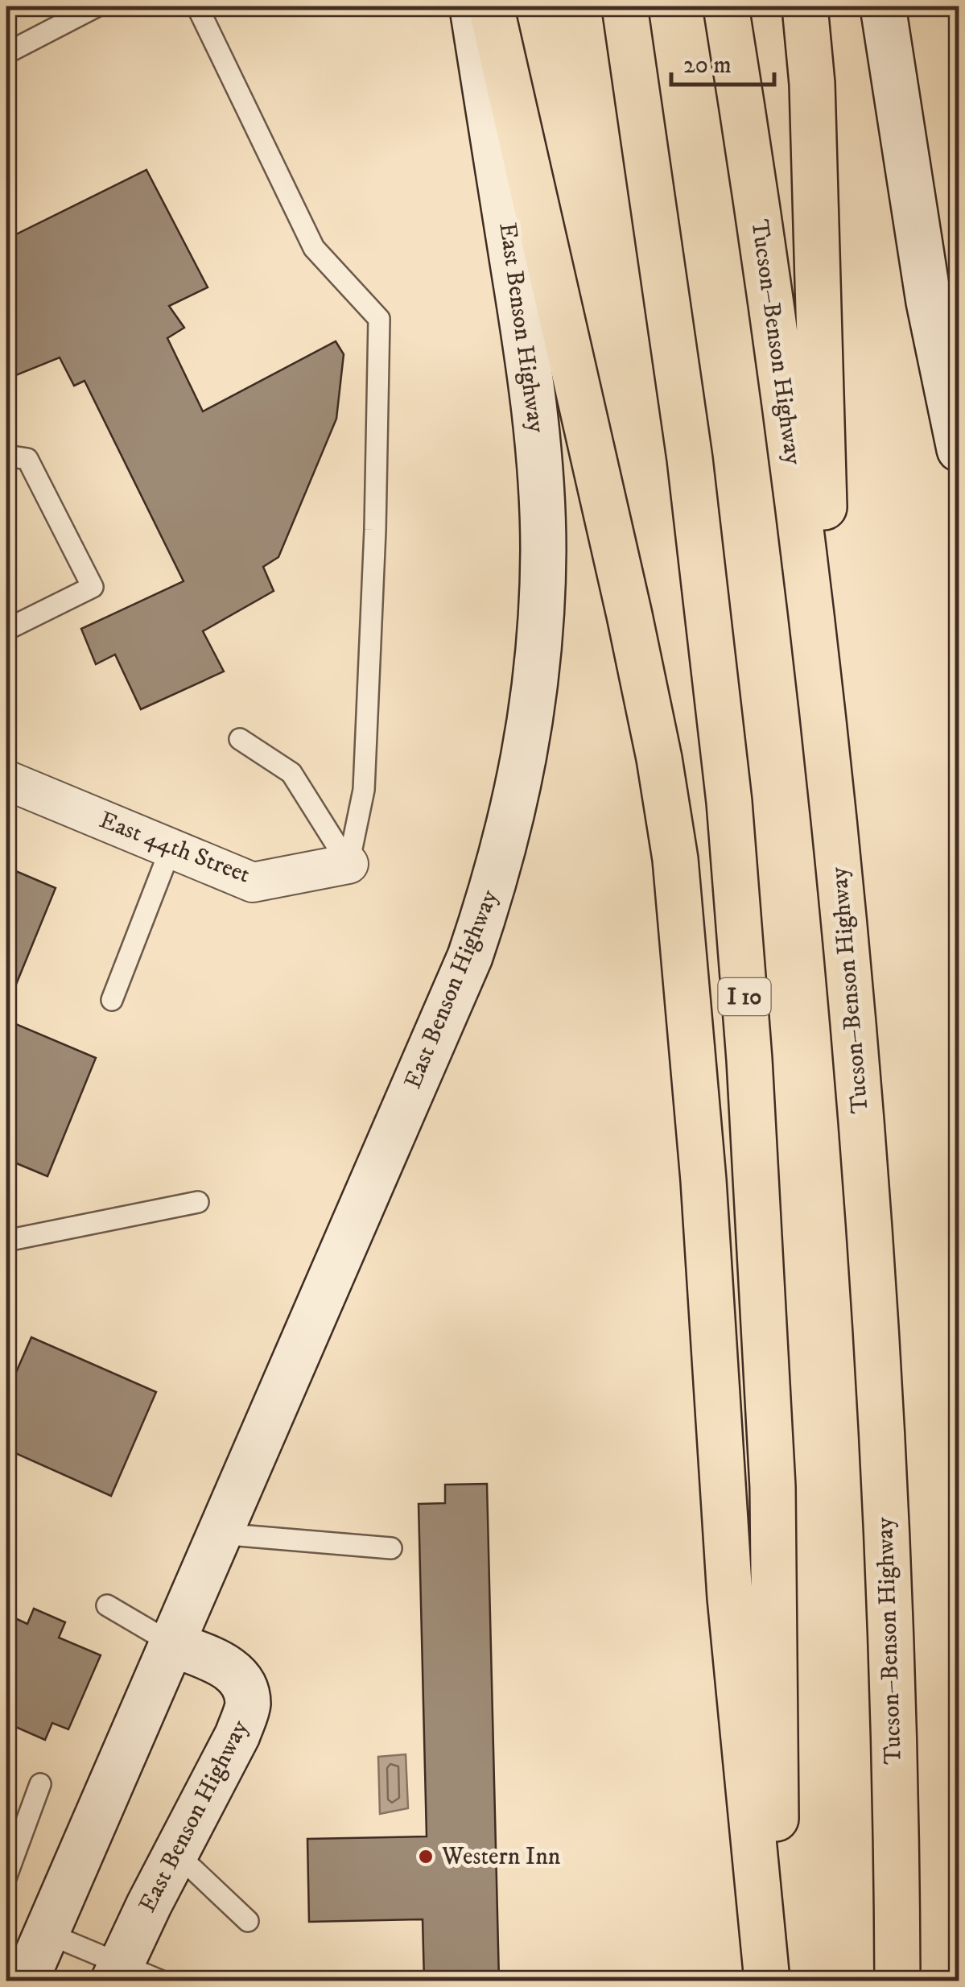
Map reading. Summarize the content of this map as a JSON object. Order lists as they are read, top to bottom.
{
  "streets": {
    "highway": ["Tucson–Benson Highway", "I 10"],
    "main road": ["East Benson Highway"],
    "street": ["East 44th Street"]
  },
  "places": ["Western Inn"],
  "scale_bar": "20 m"
}
